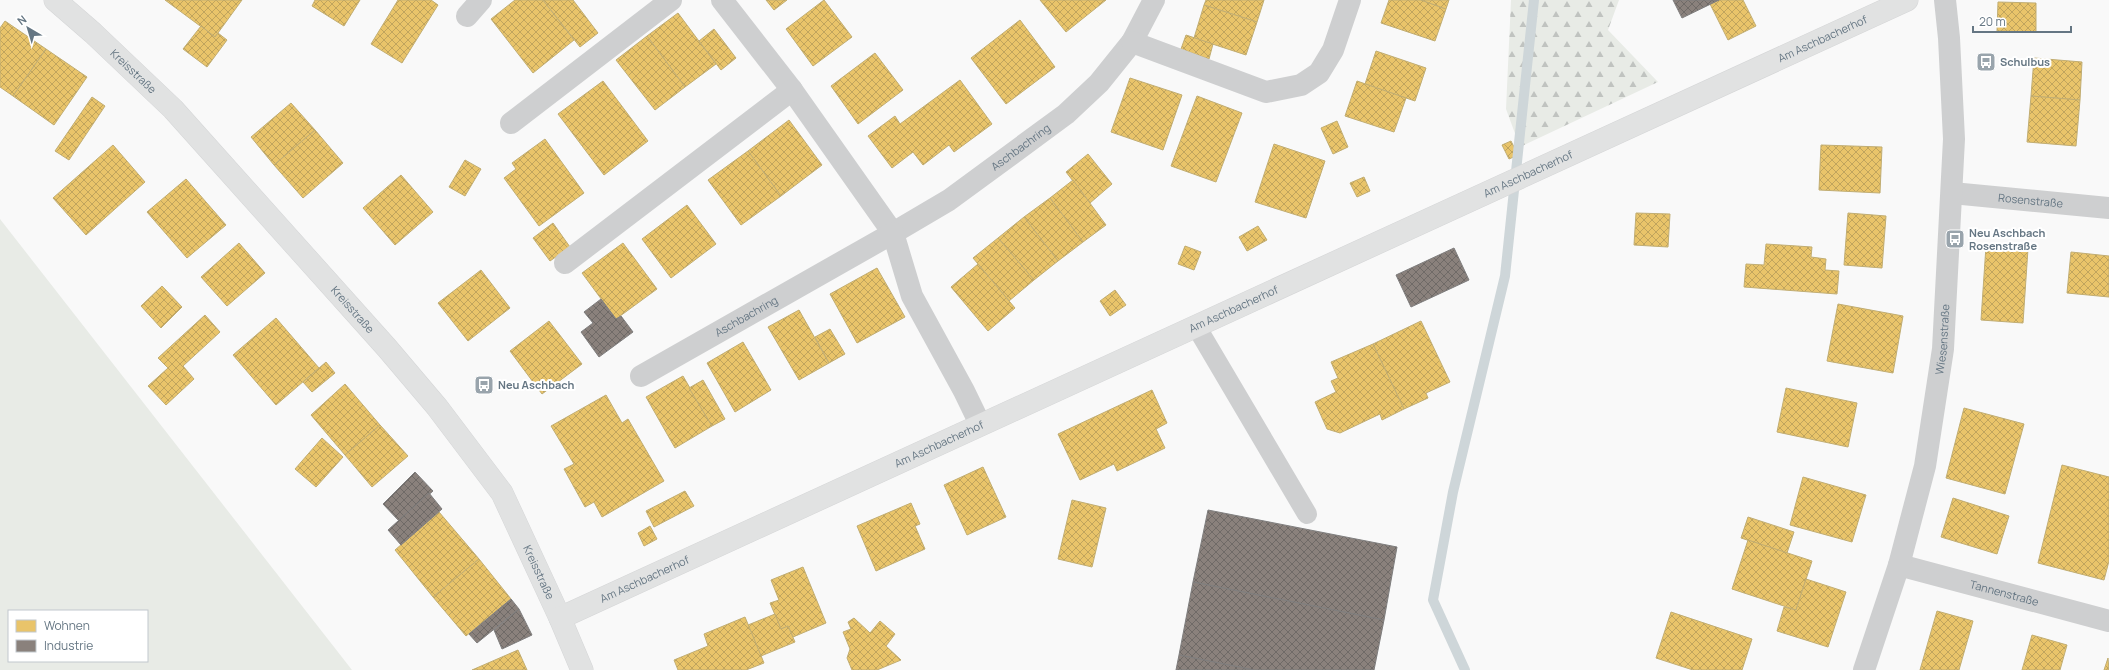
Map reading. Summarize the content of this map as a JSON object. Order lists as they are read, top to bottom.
{
  "streets": {
    "street": [
      "Am Aschbacherhof",
      "Kreisstraße",
      "Aschbachring",
      "Rosenstraße",
      "Wiesenstraße",
      "Tannenstraße"
    ]
  },
  "crossings": [
    ["Am Aschbacherhof", "Kreisstraße"],
    ["Rosenstraße", "Wiesenstraße"],
    ["Wiesenstraße", "Tannenstraße"]
  ],
  "places": {
    "bus stop": ["Schulbus", "Neu Aschbach Rosenstraße", "Neu Aschbach"]
  },
  "legend": ["Wohnen", "Industrie"],
  "scale_bar": "20 m",
  "north": "top left"
}
